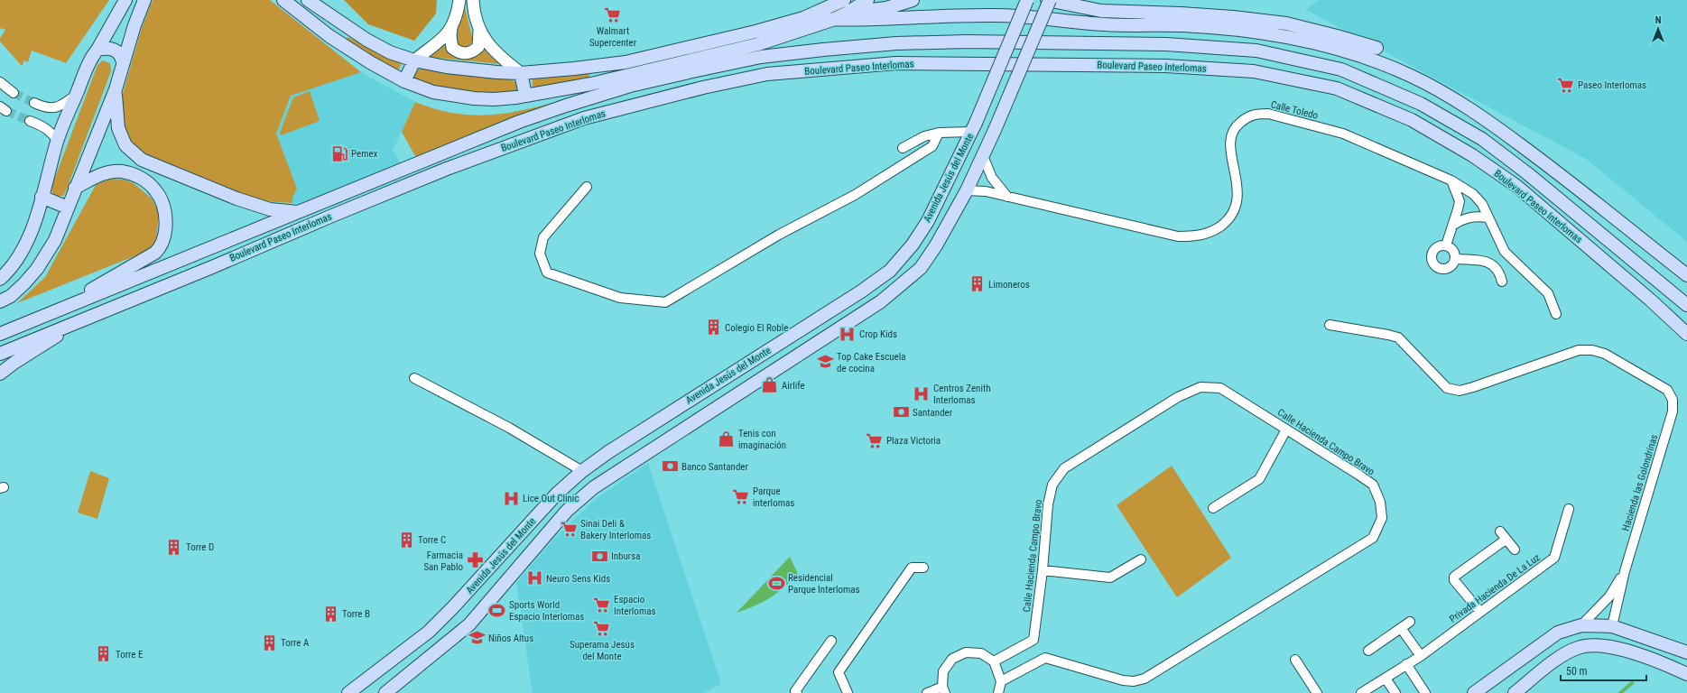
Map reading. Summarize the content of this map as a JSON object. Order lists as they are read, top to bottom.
{
  "streets": {
    "main road": ["Boulevard Paseo Interlomas", "Avenida Jesús del Monte"],
    "street": [
      "Calle Toledo",
      "Calle Hacienda Campo Bravo",
      "Hacienda las Golondrinas",
      "Privada Hacienda De La Luz"
    ]
  },
  "crossings": [
    ["Calle Toledo", "Avenida Jesús del Monte"]
  ],
  "places": {
    "supermarket": [
      "Walmart Supercenter",
      "Paseo Interlomas",
      "Plaza Victoria",
      "Parque interlomas",
      "Sinai Deli & Bakery Interlomas",
      "Espacio Interlomas",
      "Superama Jesús del Monte"
    ],
    "fuel station": ["Pemex"],
    "building": [
      "Limoneros",
      "Colegio El Roble",
      "Torre C",
      "Torre D",
      "Torre B",
      "Torre A",
      "Torre E"
    ],
    "hospital": [
      "Crop Kids",
      "Centros Zenith Interlomas",
      "Lice Out Clinic",
      "Neuro Sens Kids"
    ],
    "school or university": ["Top Cake Escuela de cocina", "Niños Altus"],
    "shop": ["Airlife", "Tenis con imaginación"],
    "bank": ["Santander", "Banco Santander", "Inbursa"],
    "pharmacy": ["Farmacia San Pablo"],
    "sports": ["Residencial Parque Interlomas", "Sports World Espacio Interlomas"]
  },
  "scale_bar": "50 m",
  "north": "top"
}
